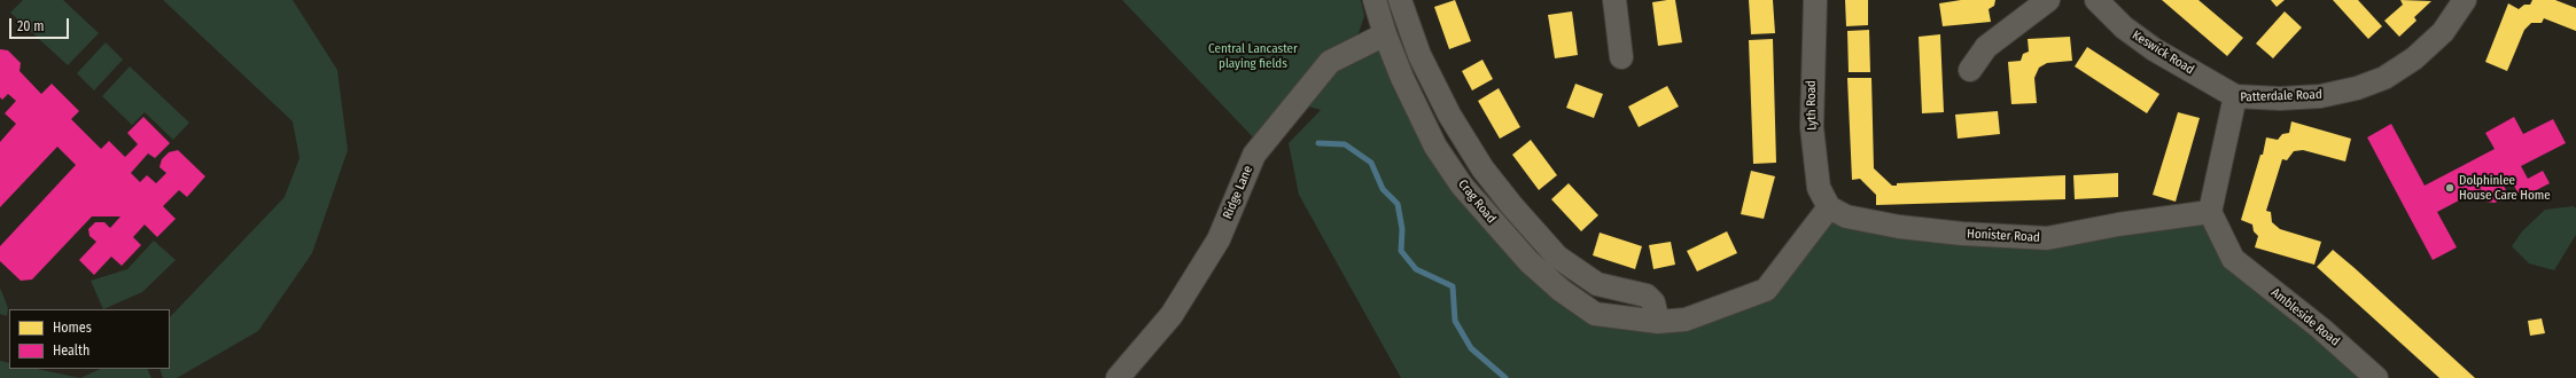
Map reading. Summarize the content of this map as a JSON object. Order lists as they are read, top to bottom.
{
  "streets": {
    "street": [
      "Keswick Road",
      "Patterdale Road",
      "Lyth Road",
      "Ridge Lane",
      "Crag Road",
      "Honister Road",
      "Ambleside Road"
    ]
  },
  "crossings": [
    ["Keswick Road", "Patterdale Road"],
    ["Patterdale Road", "Honister Road"],
    ["Patterdale Road", "Ambleside Road"],
    ["Lyth Road", "Crag Road"],
    ["Lyth Road", "Honister Road"],
    ["Ridge Lane", "Crag Road"],
    ["Crag Road", "Honister Road"],
    ["Honister Road", "Ambleside Road"]
  ],
  "parks": ["Central Lancaster playing fields"],
  "places": ["Dolphinlee House Care Home"],
  "legend": ["Homes", "Health"],
  "scale_bar": "20 m"
}
